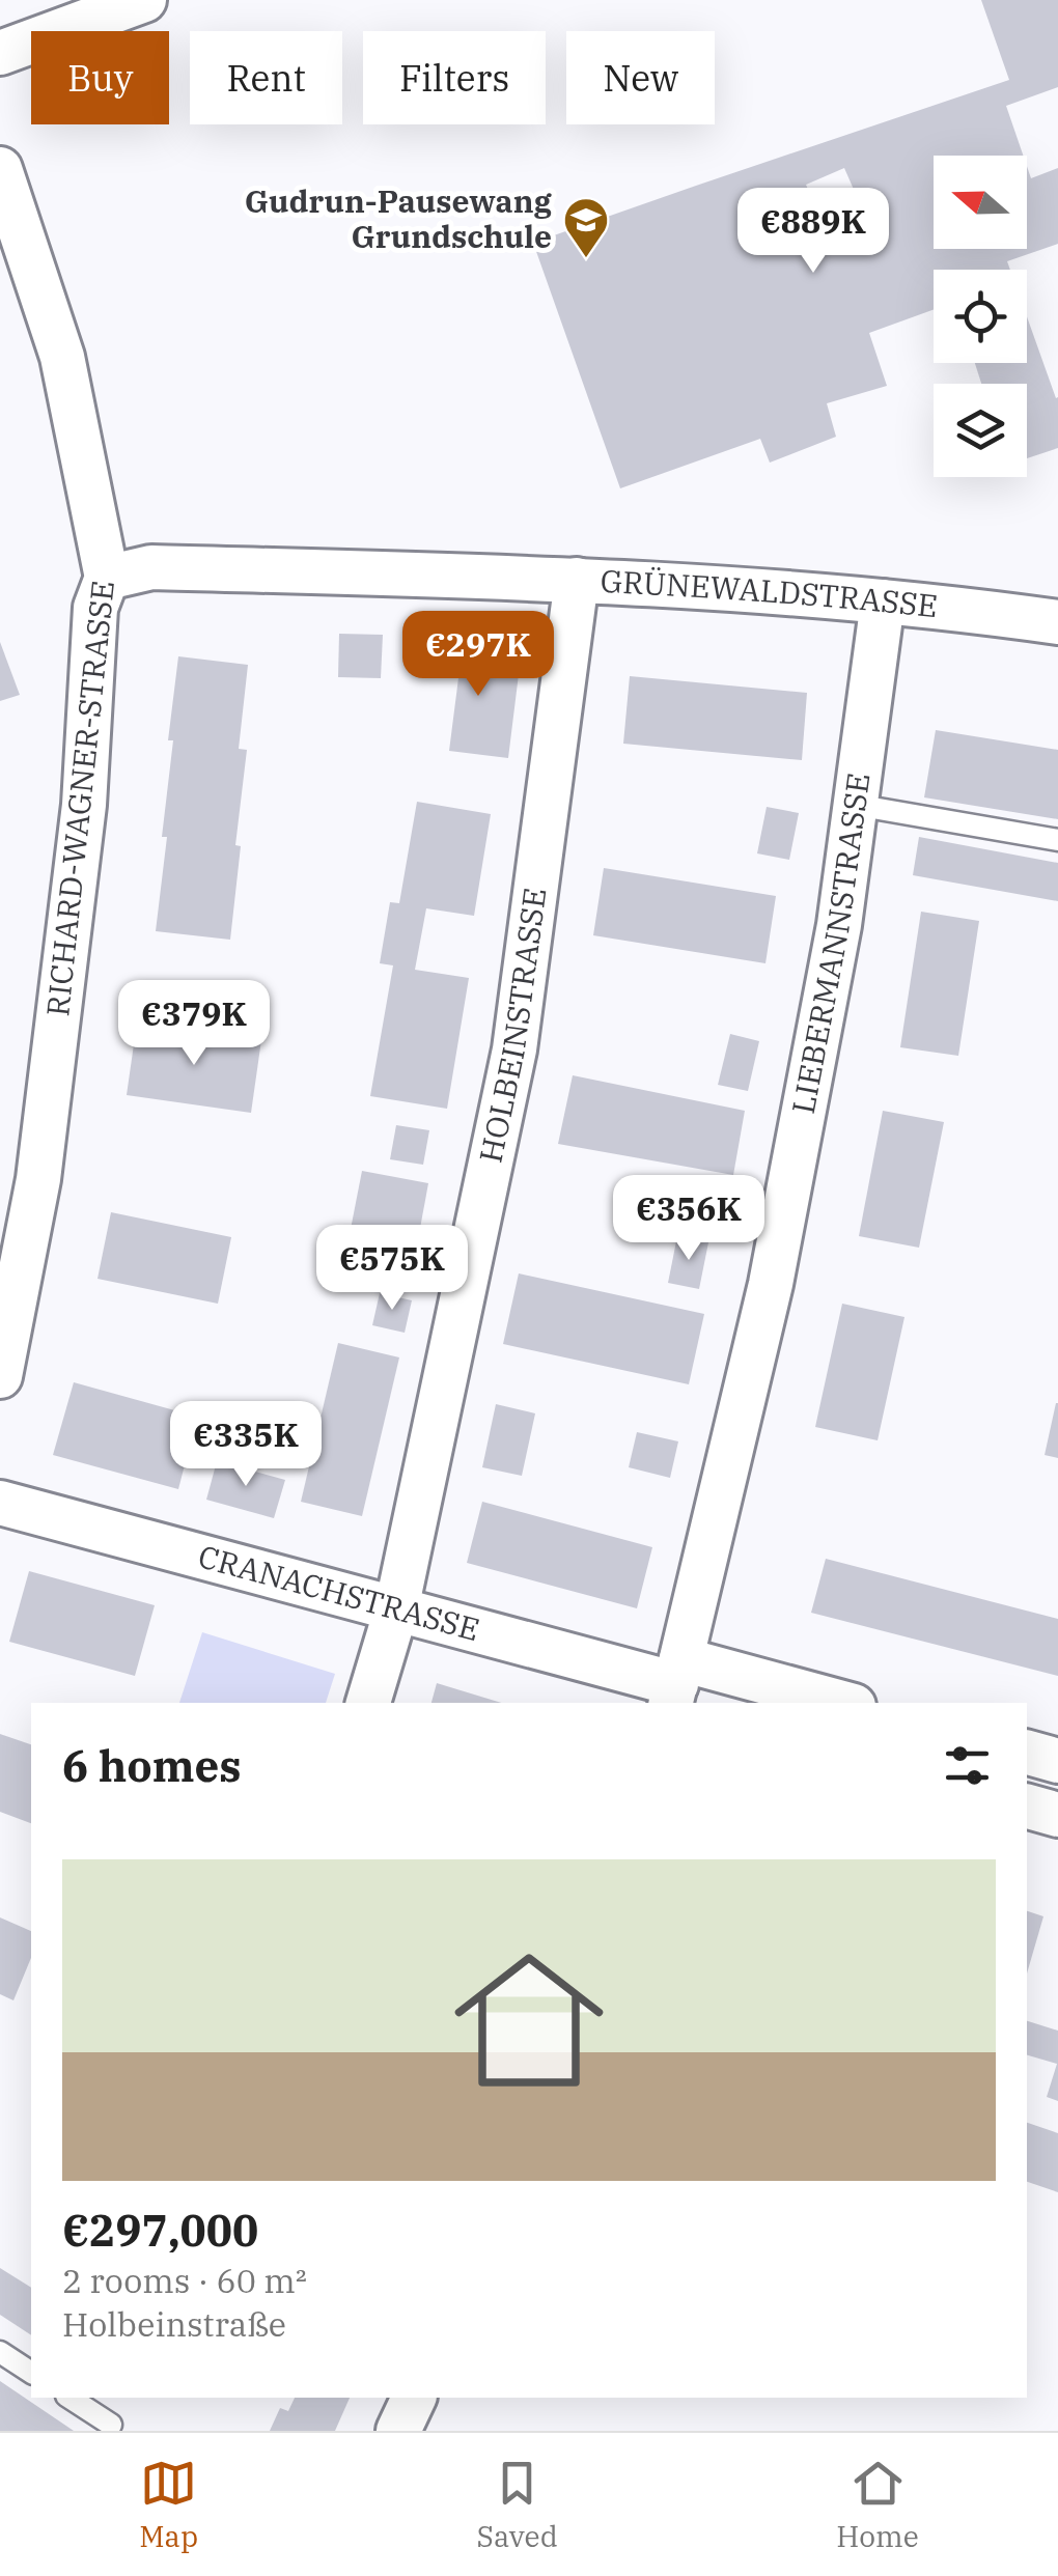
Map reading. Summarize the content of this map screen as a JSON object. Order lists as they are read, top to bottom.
{
  "streets": {
    "street": [
      "GRÜNEWALDSTRASSE",
      "RICHARD-WAGNER-STRASSE",
      "LIEBERMANNSTRASSE",
      "HOLBEINSTRASSE",
      "CRANACHSTRASSE"
    ]
  },
  "crossings": [
    ["GRÜNEWALDSTRASSE", "RICHARD-WAGNER-STRASSE"],
    ["GRÜNEWALDSTRASSE", "LIEBERMANNSTRASSE"],
    ["GRÜNEWALDSTRASSE", "HOLBEINSTRASSE"],
    ["LIEBERMANNSTRASSE", "CRANACHSTRASSE"],
    ["HOLBEINSTRASSE", "CRANACHSTRASSE"]
  ],
  "places": {
    "school or university": ["Gudrun-Pausewang Grundschule"]
  },
  "north": "left",
  "page": {
    "chip": [
      "Buy",
      "Rent",
      "Filters",
      "New"
    ],
    "price": [
      "€889K",
      "€297K",
      "€379K",
      "€356K",
      "€575K",
      "€335K"
    ],
    "heading": "6 homes",
    "list": [
      {
        "name": "€297,000",
        "note": "2 rooms · 60 m² · Holbeinstraße"
      }
    ],
    "tabs": ["Map", "Saved", "Home"]
  }
}
